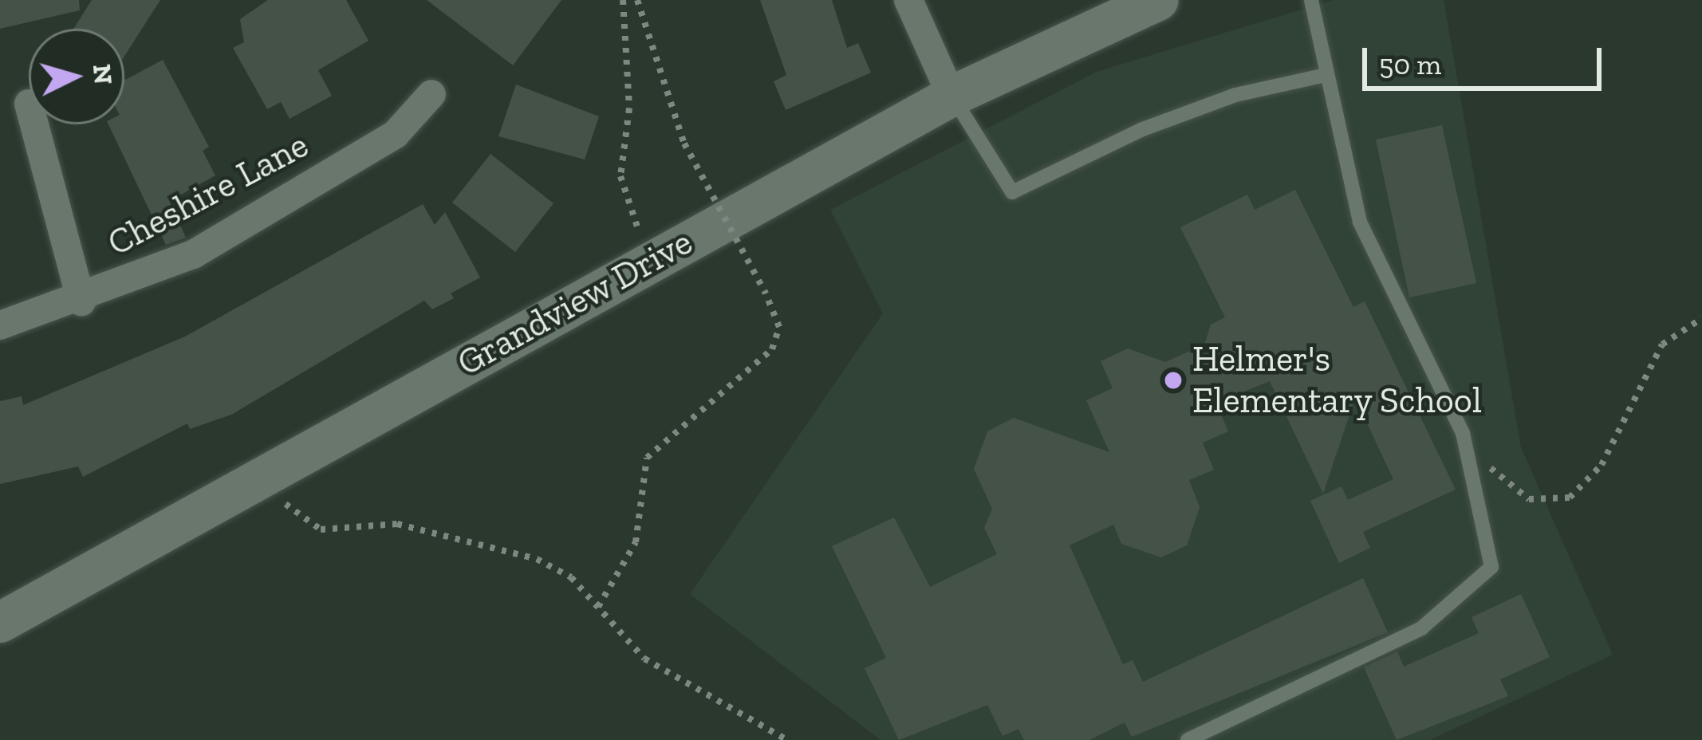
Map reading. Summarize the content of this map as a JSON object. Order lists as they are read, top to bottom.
{
  "streets": {
    "street": ["Cheshire Lane", "Grandview Drive"]
  },
  "places": ["Helmer's Elementary School"],
  "scale_bar": "50 m",
  "north": "right"
}
